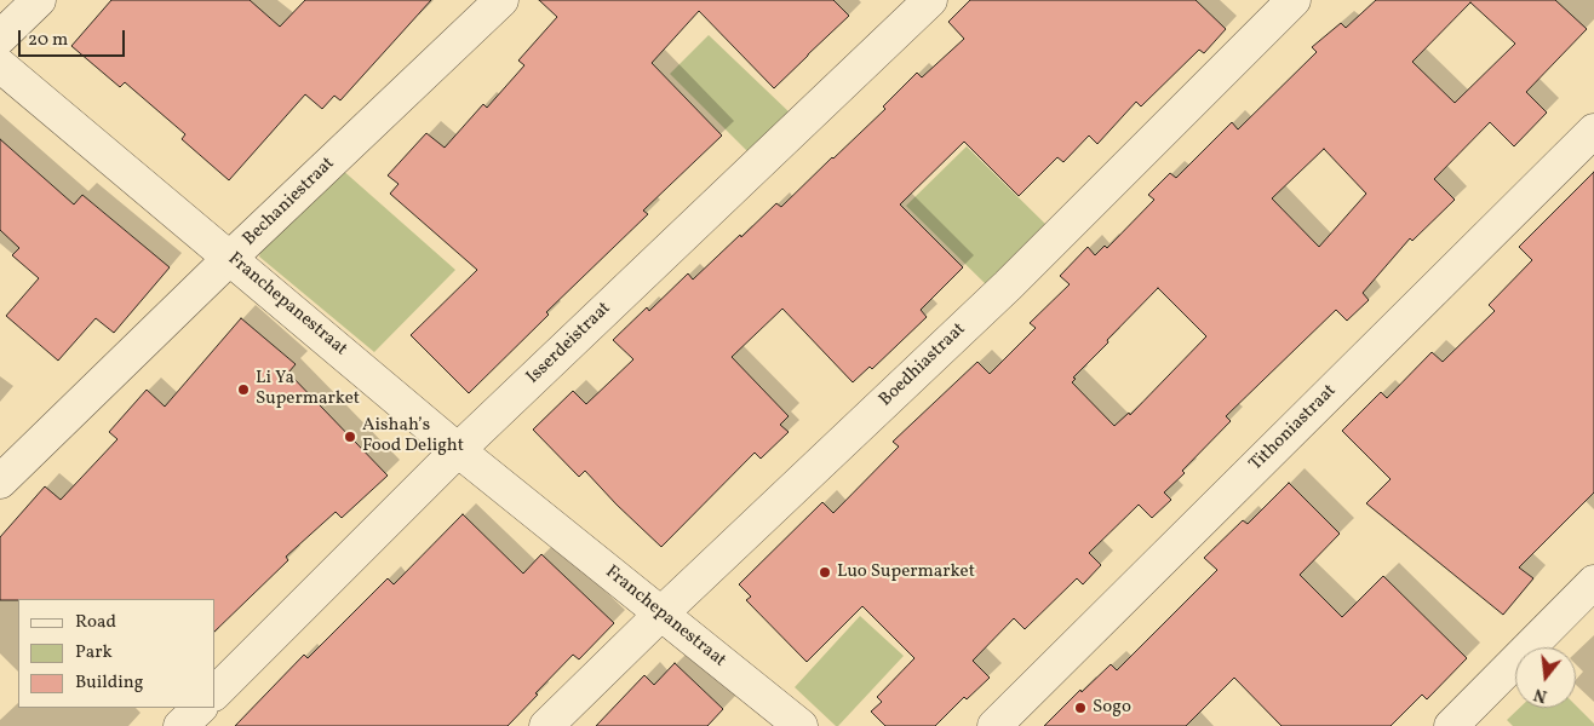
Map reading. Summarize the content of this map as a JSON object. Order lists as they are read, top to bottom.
{
  "streets": {
    "street": [
      "Bechaniestraat",
      "Franchepanestraat",
      "Isserdeistraat",
      "Boedhiastraat",
      "Tithoniastraat"
    ]
  },
  "crossings": [
    ["Bechaniestraat", "Franchepanestraat"],
    ["Franchepanestraat", "Isserdeistraat"],
    ["Franchepanestraat", "Boedhiastraat"]
  ],
  "places": [
    "Li Ya Supermarket",
    "Aishah’s Food Delight",
    "Luo Supermarket",
    "Sogo"
  ],
  "legend": ["Road", "Park", "Building"],
  "scale_bar": "20 m",
  "north": "bottom"
}
